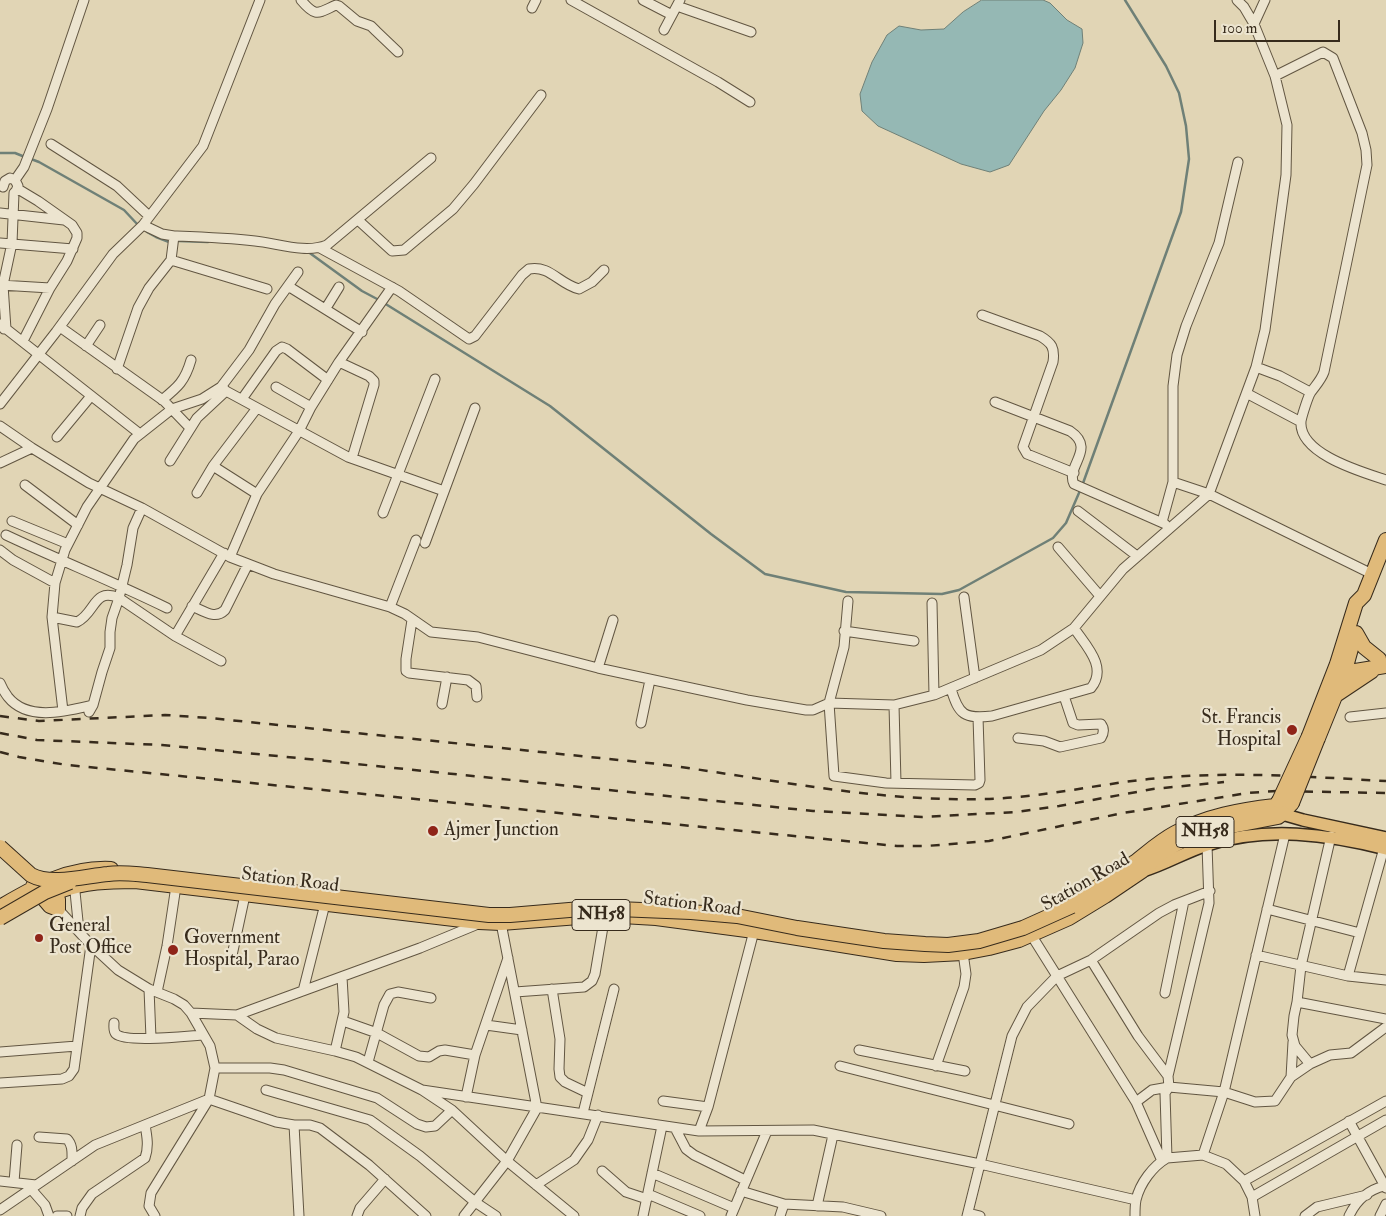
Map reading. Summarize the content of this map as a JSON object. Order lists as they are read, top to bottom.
{
  "streets": {
    "highway": ["NH58", "Station Road"]
  },
  "crossings": [
    ["NH58", "Station Road"]
  ],
  "places": [
    "St. Francis Hospital",
    "Ajmer Junction",
    "General Post Office",
    "Government Hospital, Parao"
  ],
  "scale_bar": "100 m"
}
